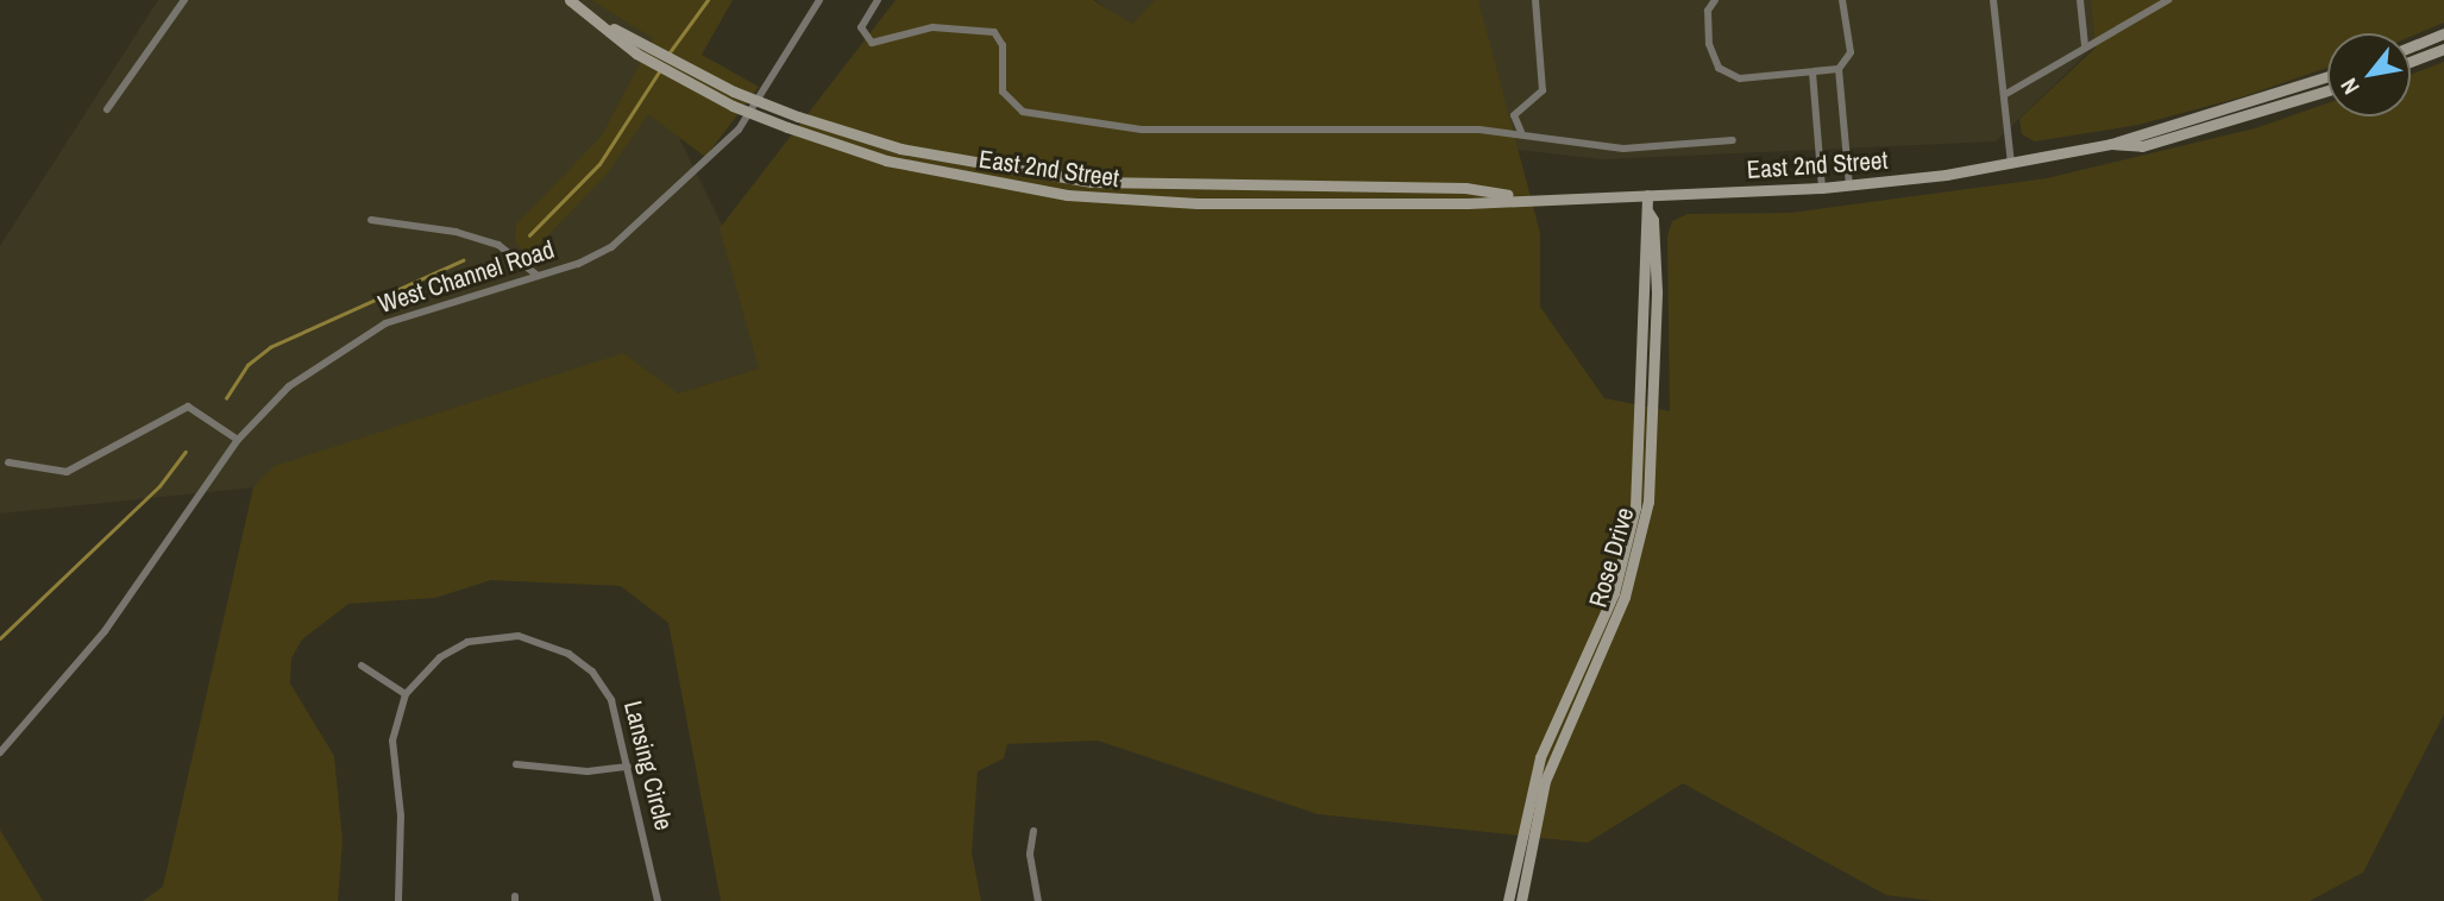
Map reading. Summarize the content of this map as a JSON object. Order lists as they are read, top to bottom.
{
  "streets": {
    "main road": ["East 2nd Street", "Rose Drive"],
    "street": ["West Channel Road", "Lansing Circle"]
  },
  "crossings": [
    ["East 2nd Street", "Rose Drive"]
  ],
  "north": "bottom left"
}
